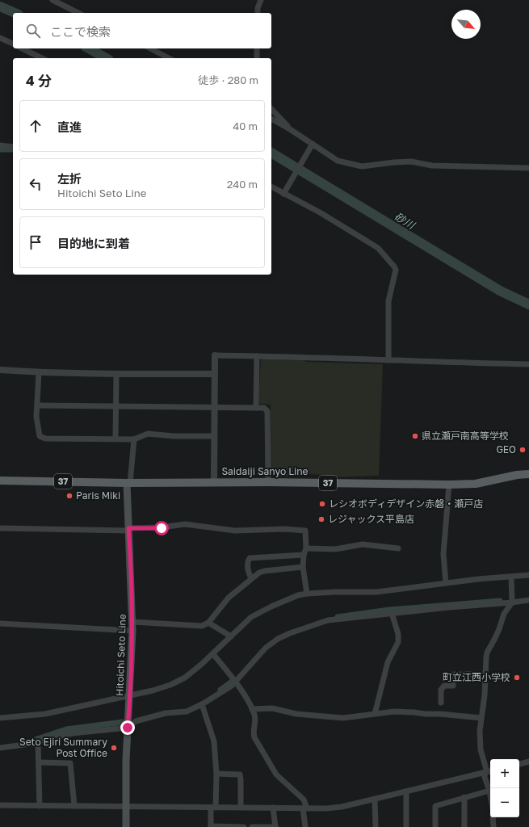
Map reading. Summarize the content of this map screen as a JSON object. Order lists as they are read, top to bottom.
{
  "streets": {
    "main road": ["Saidaiji Sanyo Line", "37", "Hitoichi Seto Line"]
  },
  "crossings": [
    ["Saidaiji Sanyo Line", "Hitoichi Seto Line"]
  ],
  "water": ["砂川"],
  "places": [
    "県立瀬戸南高等学校",
    "GEO",
    "Paris Miki",
    "レシオボディデザイン赤磐・瀬戸店",
    "レジャックス平島店",
    "町立江西小学校",
    "Seto Ejiri Summary Post Office"
  ],
  "north": "bottom right",
  "page": {
    "search": "ここで検索",
    "heading": ["4 分", "徒歩 · 280 m"],
    "list": [
      ["直進", "40 m"],
      ["左折", "Hitoichi Seto Line", "240 m"],
      "目的地に到着"
    ],
    "map_buttons": ["+", "−"]
  }
}
